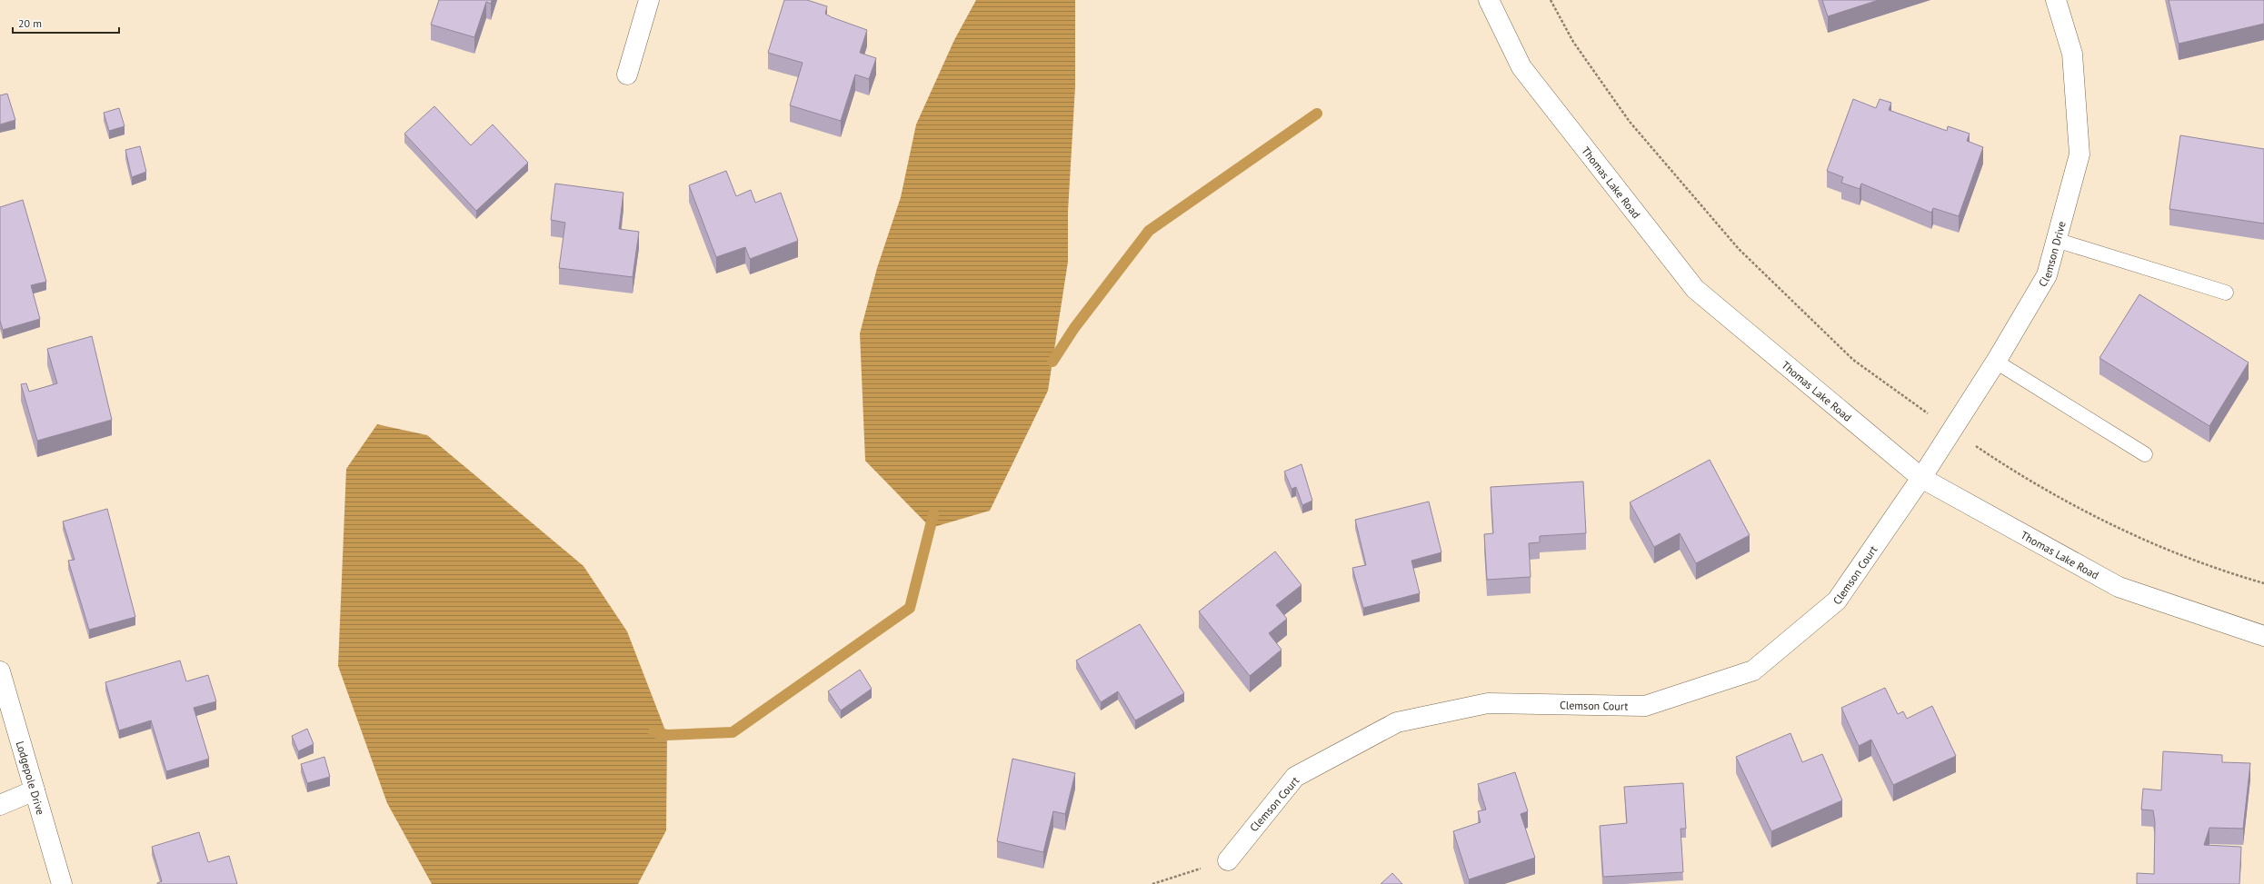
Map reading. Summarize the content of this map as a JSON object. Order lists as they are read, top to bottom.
{
  "streets": {
    "street": [
      "Thomas Lake Road",
      "Clemson Drive",
      "Clemson Court",
      "Lodgepole Drive"
    ]
  },
  "crossings": [
    ["Thomas Lake Road", "Clemson Drive"],
    ["Thomas Lake Road", "Clemson Court"],
    ["Clemson Drive", "Clemson Court"]
  ],
  "scale_bar": "20 m"
}
